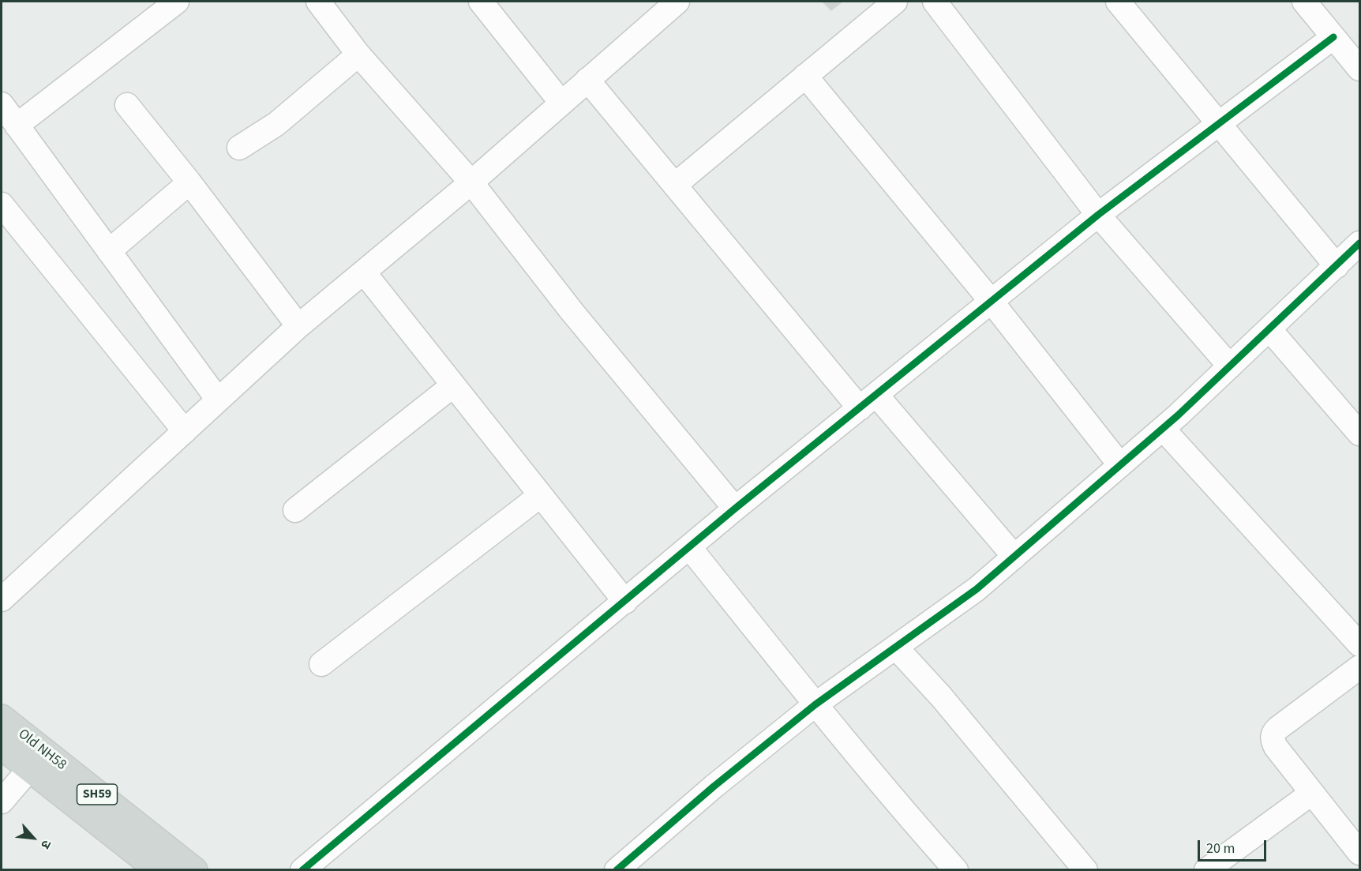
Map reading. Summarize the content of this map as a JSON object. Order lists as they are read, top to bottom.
{
  "streets": {
    "main road": ["Old NH58", "SH59"]
  },
  "scale_bar": "20 m",
  "north": "bottom right"
}
